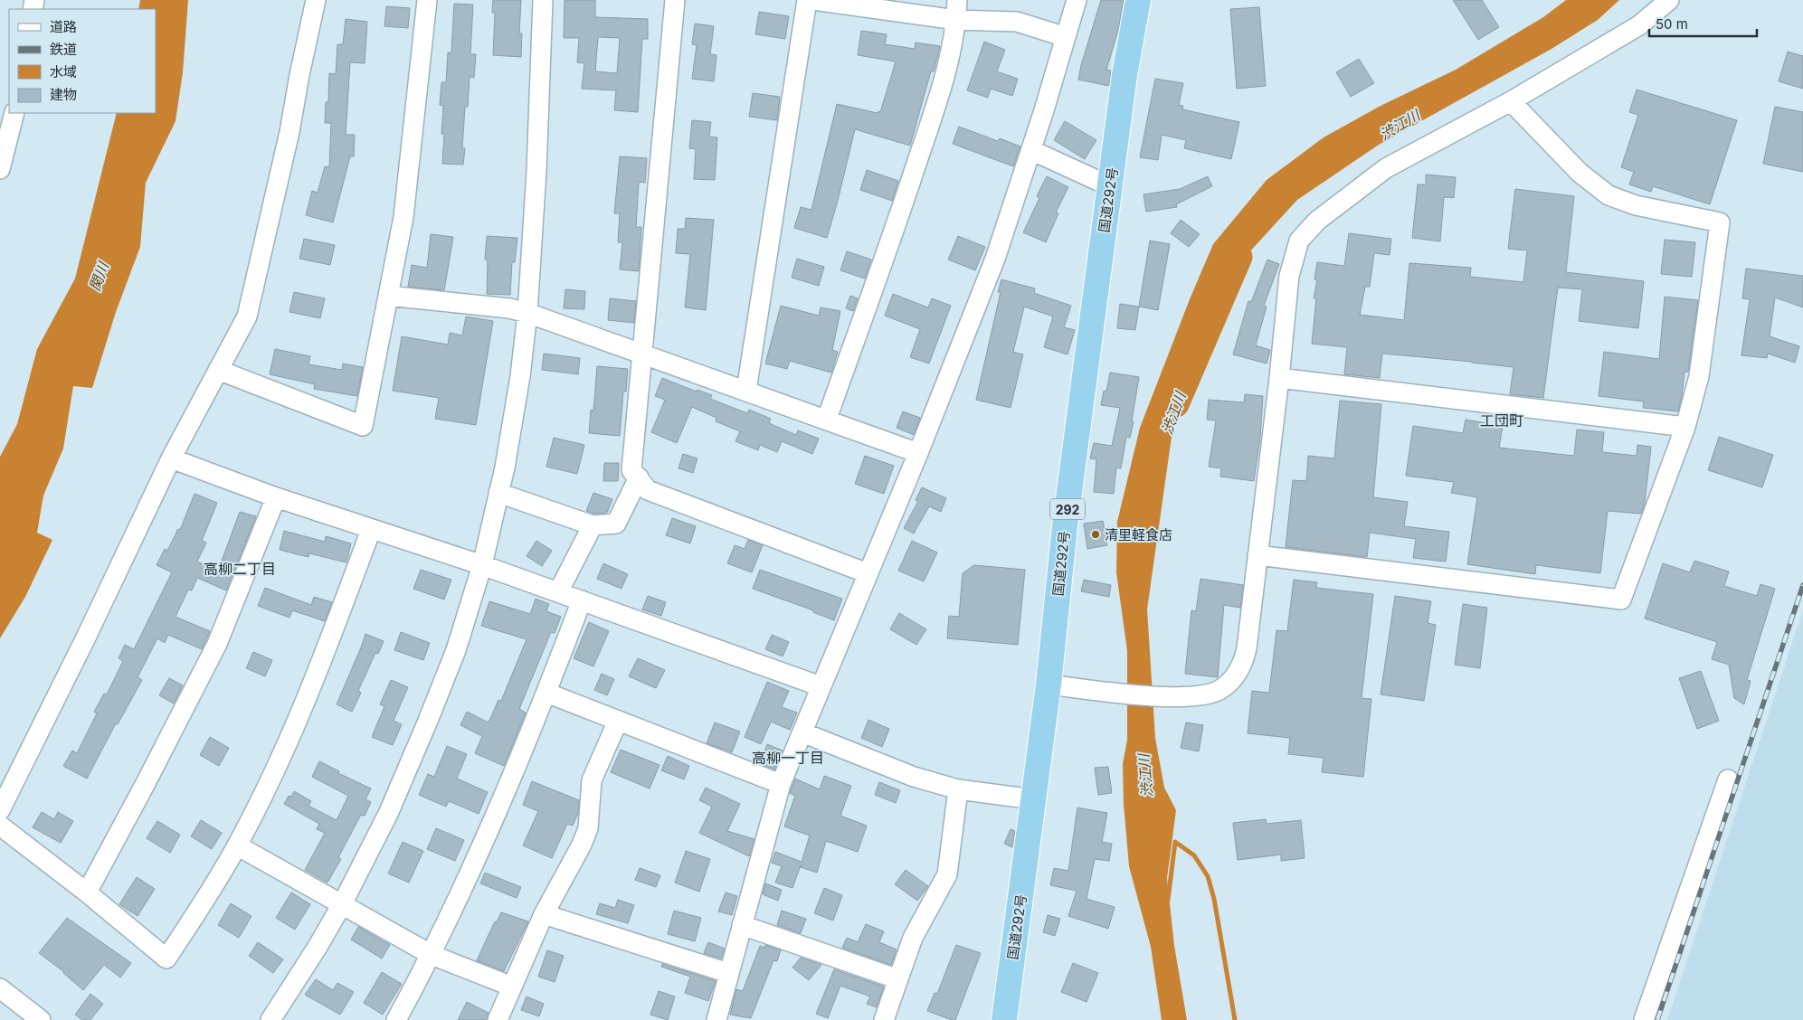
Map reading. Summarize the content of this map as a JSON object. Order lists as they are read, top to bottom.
{
  "streets": {
    "highway": ["国道292号", "292"]
  },
  "districts": ["工団町", "高柳二丁目", "高柳一丁目"],
  "water": ["渋江川", "関川"],
  "places": ["清里軽食店"],
  "legend": [
    "道路",
    "鉄道",
    "水域",
    "建物"
  ],
  "scale_bar": "50 m"
}
